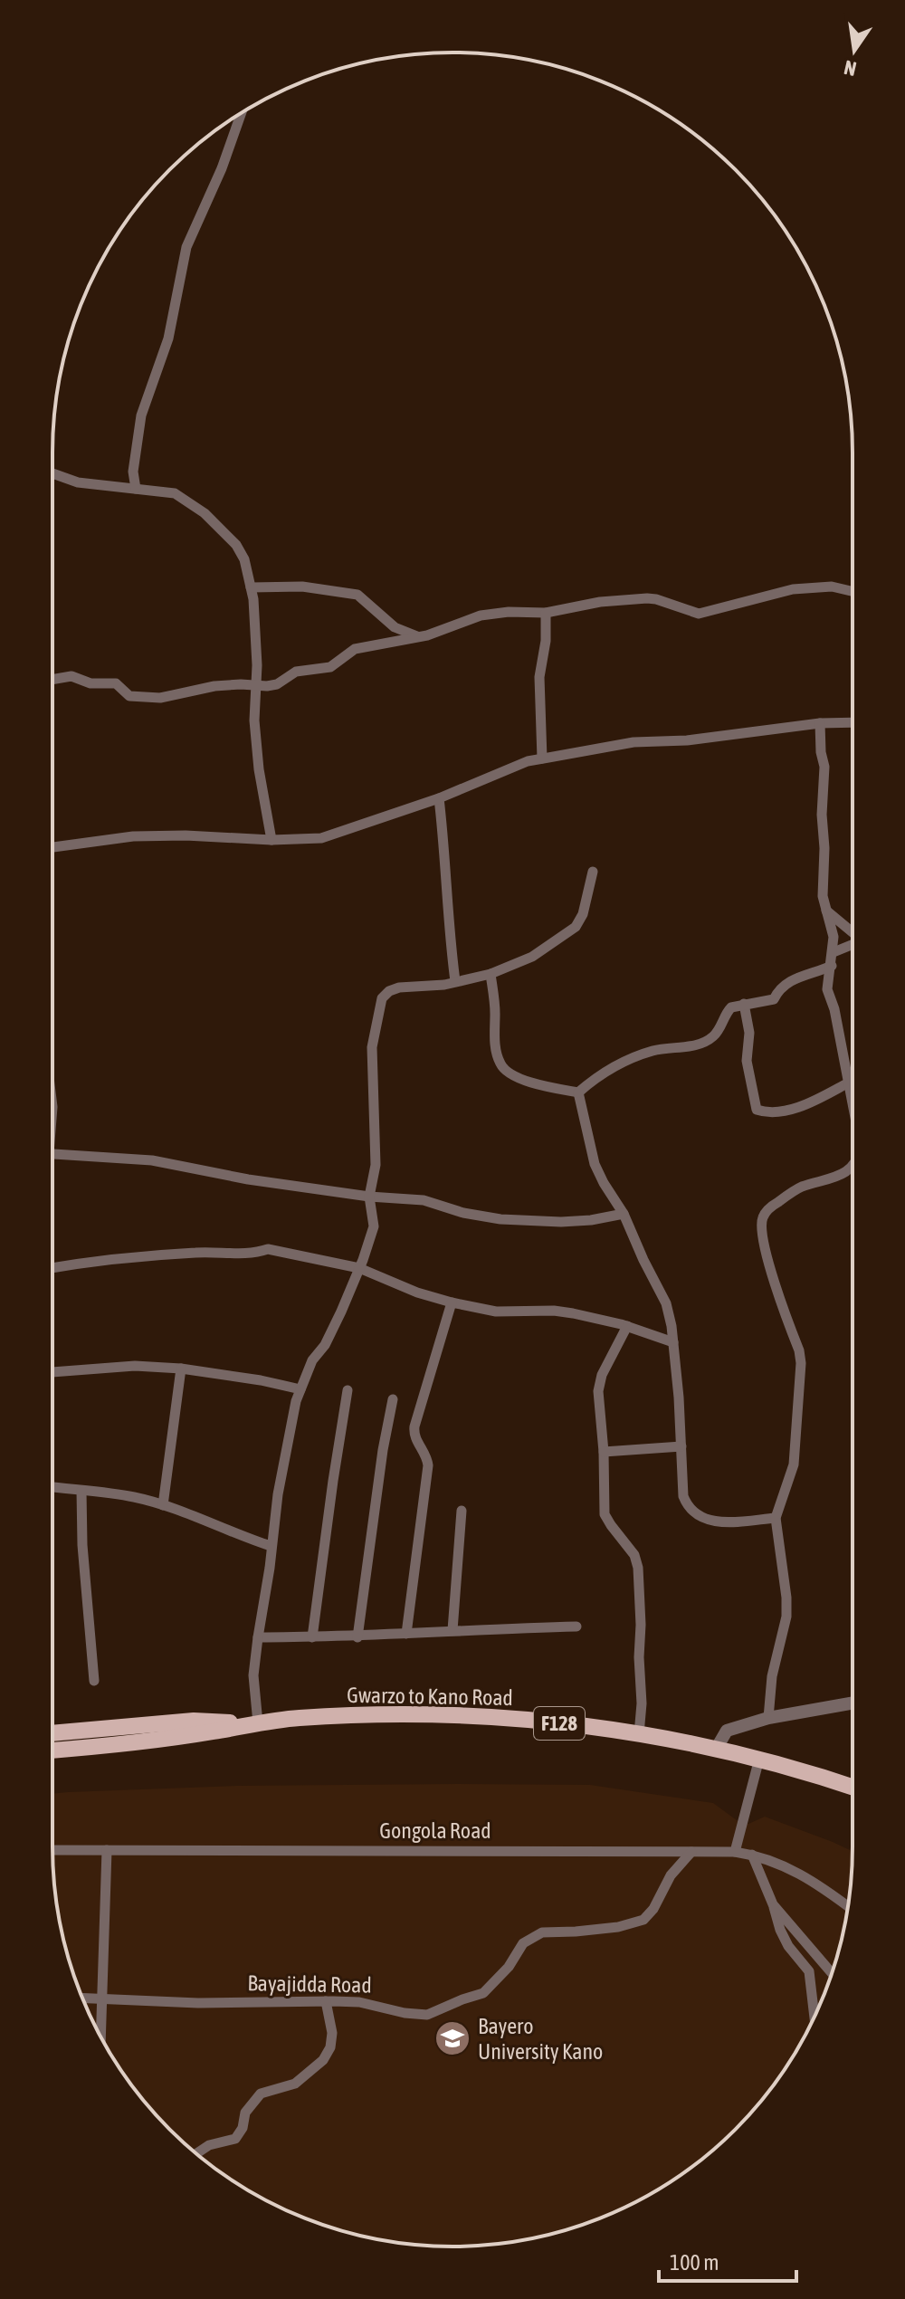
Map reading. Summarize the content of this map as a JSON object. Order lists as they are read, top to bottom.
{
  "streets": {
    "main road": ["Gwarzo to Kano Road", "F128"],
    "street": ["Gongola Road", "Bayajidda Road"]
  },
  "crossings": [
    ["Gwarzo to Kano Road", "F128"],
    ["Gongola Road", "Bayajidda Road"]
  ],
  "places": {
    "school or university": ["Bayero University Kano"]
  },
  "scale_bar": "100 m",
  "north": "bottom"
}
